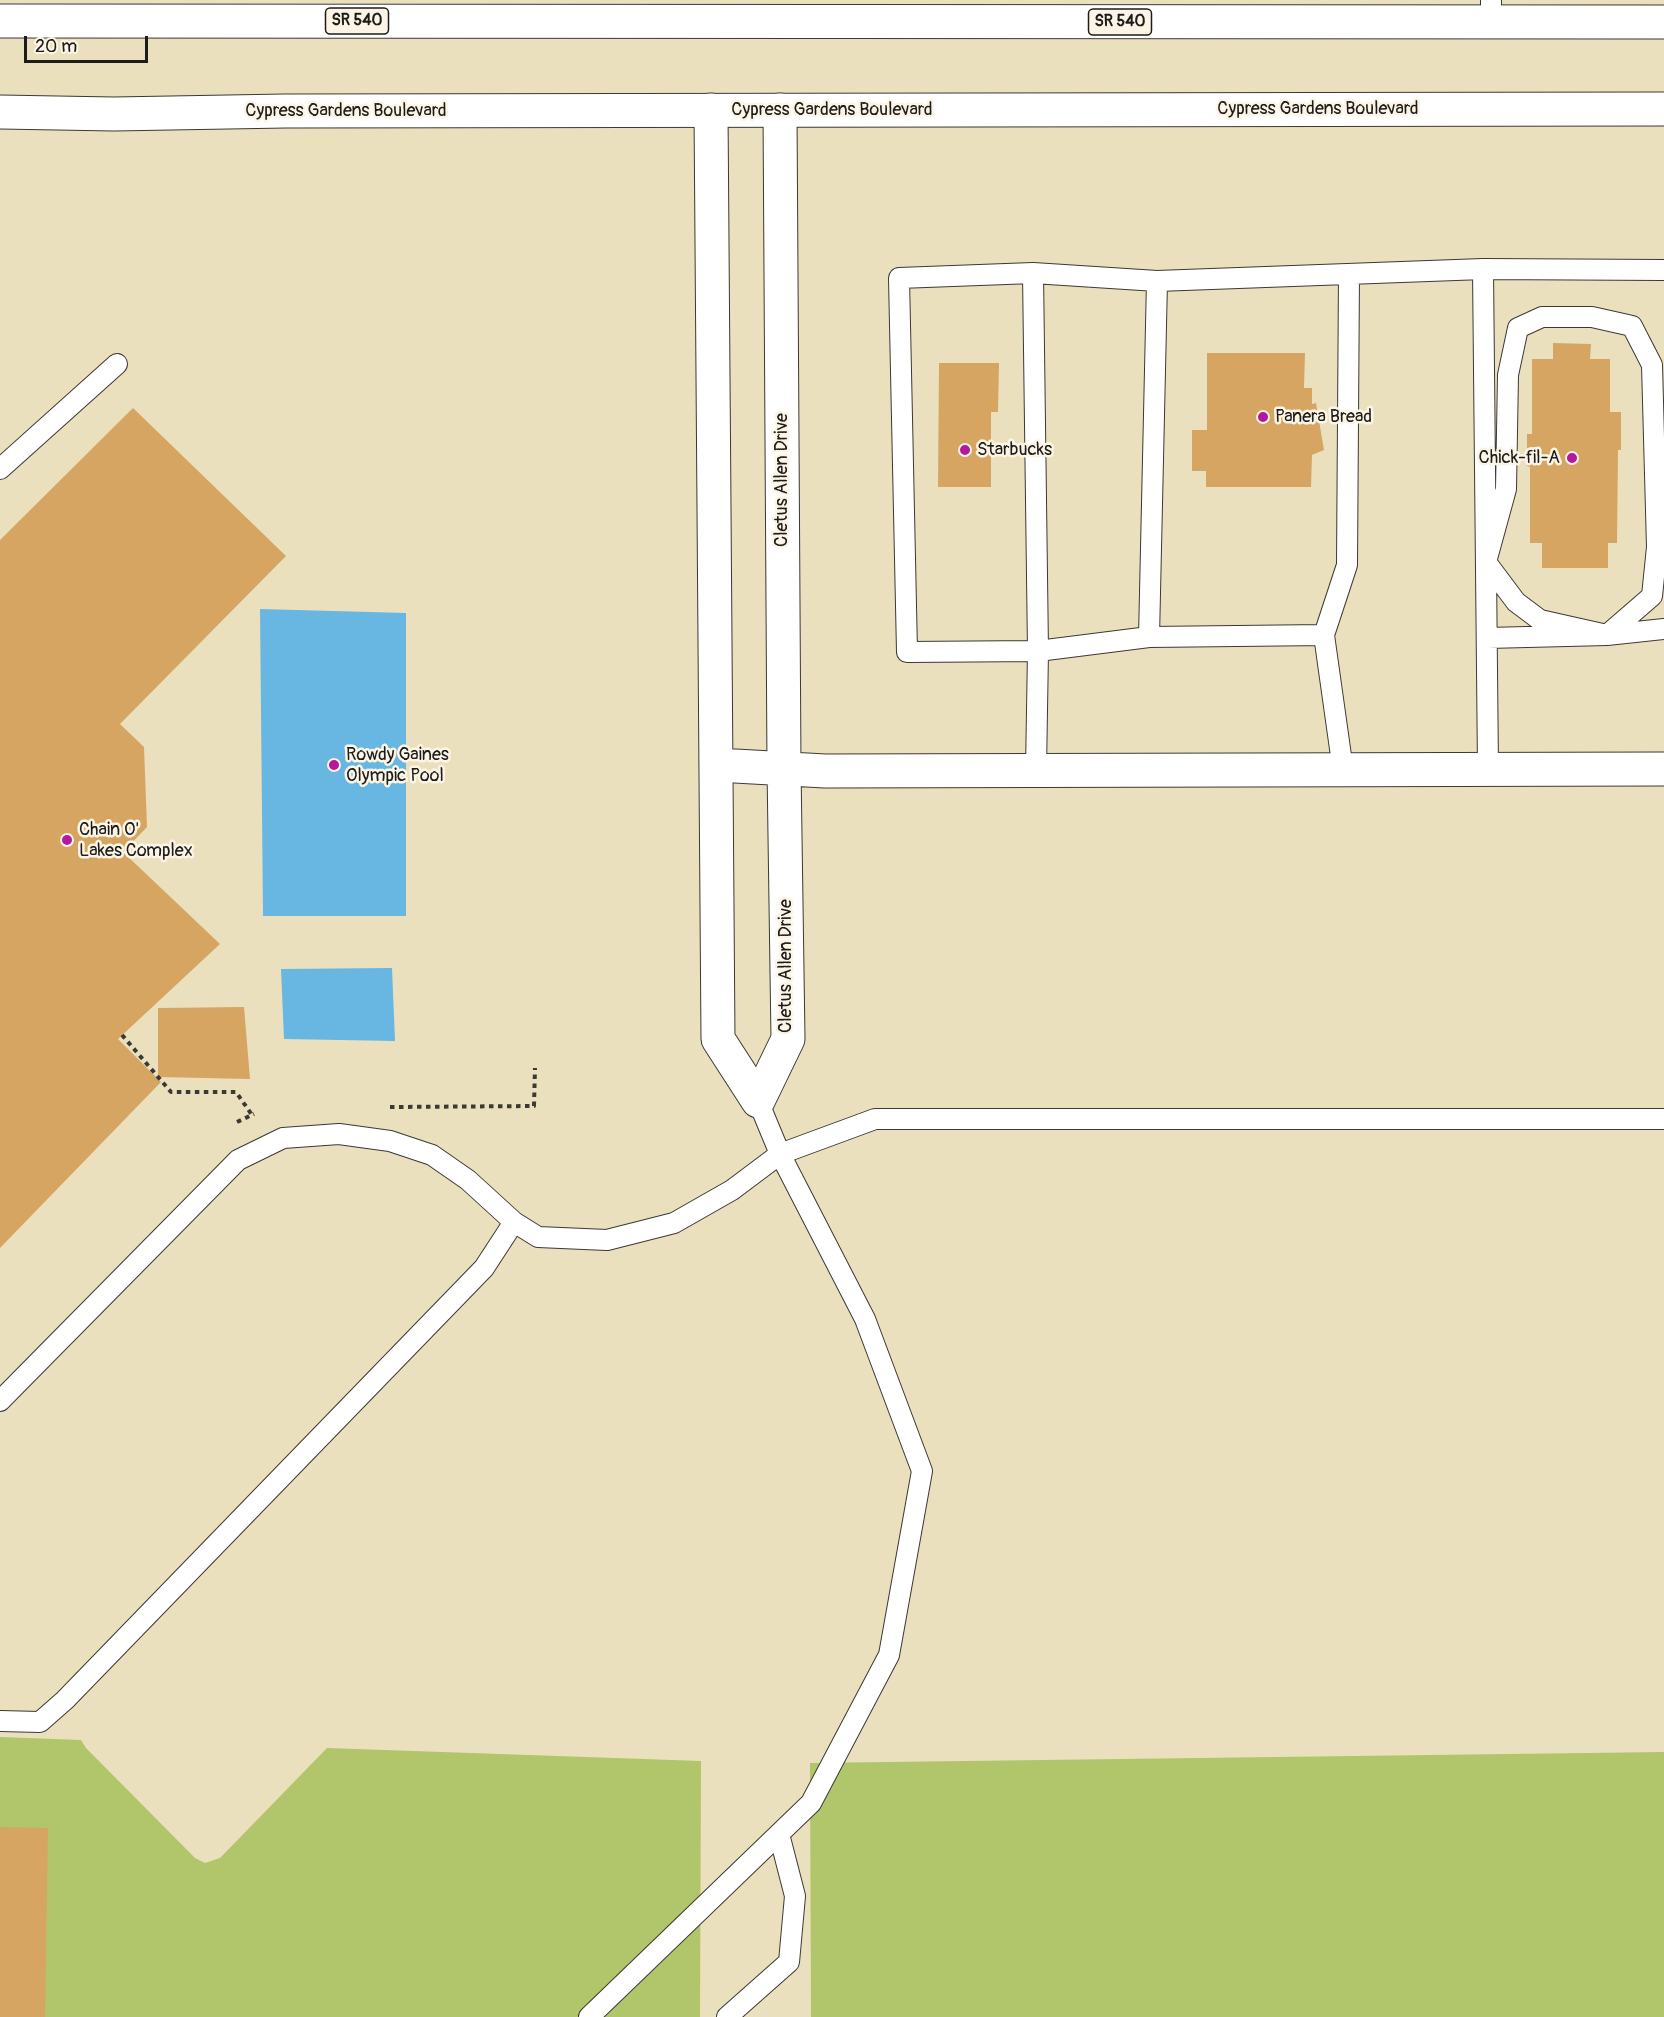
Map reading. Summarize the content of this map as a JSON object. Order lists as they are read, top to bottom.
{
  "streets": {
    "main road": ["SR 540", "Cypress Gardens Boulevard", "Cletus Allen Drive"]
  },
  "crossings": [
    ["Cypress Gardens Boulevard", "Cletus Allen Drive"]
  ],
  "places": [
    "Panera Bread",
    "Starbucks",
    "Chick-fil-A",
    "Rowdy Gaines Olympic Pool",
    "Chain O' Lakes Complex"
  ],
  "scale_bar": "20 m"
}
